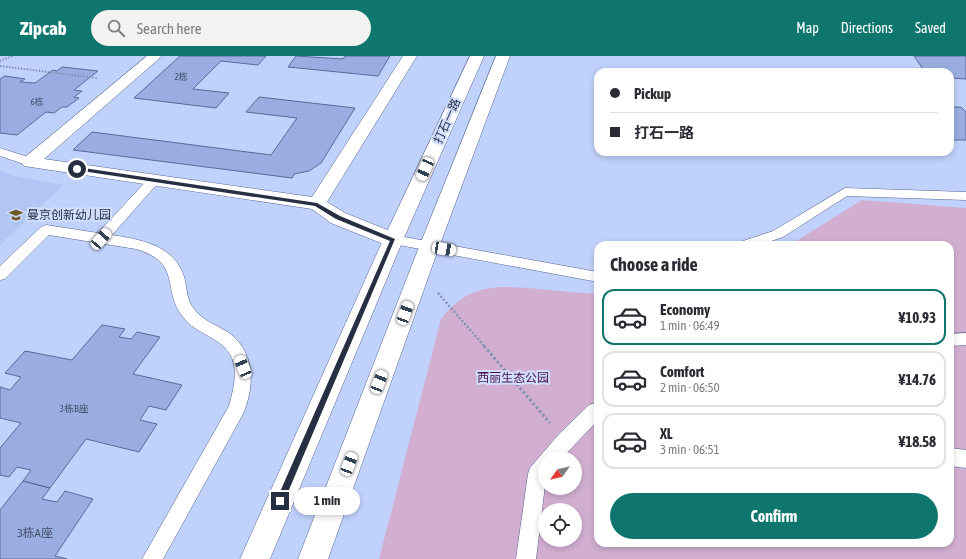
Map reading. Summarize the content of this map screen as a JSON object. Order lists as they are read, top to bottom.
{
  "streets": {
    "main road": ["打石一路"]
  },
  "parks": ["西丽生态公园"],
  "places": {
    "school or university": ["曼京创新幼儿园"]
  },
  "house_numbers": [
    "2栋",
    "6栋",
    "3栋B座",
    "3栋A座"
  ],
  "north": "bottom left",
  "page": {
    "header": "Zipcab",
    "search": "Search here",
    "nav": ["Map", "Directions", "Saved"],
    "banner": ["Pickup", "打石一路"],
    "heading": "Choose a ride",
    "list": [
      {
        "name": "Economy",
        "note": "1 min · 06:49",
        "value": "¥10.93"
      },
      {
        "name": "Comfort",
        "note": "2 min · 06:50",
        "value": "¥14.76"
      },
      {
        "name": "XL",
        "note": "3 min · 06:51",
        "value": "¥18.58"
      }
    ],
    "buttons": "Confirm",
    "bubble": "1 min"
  }
}
